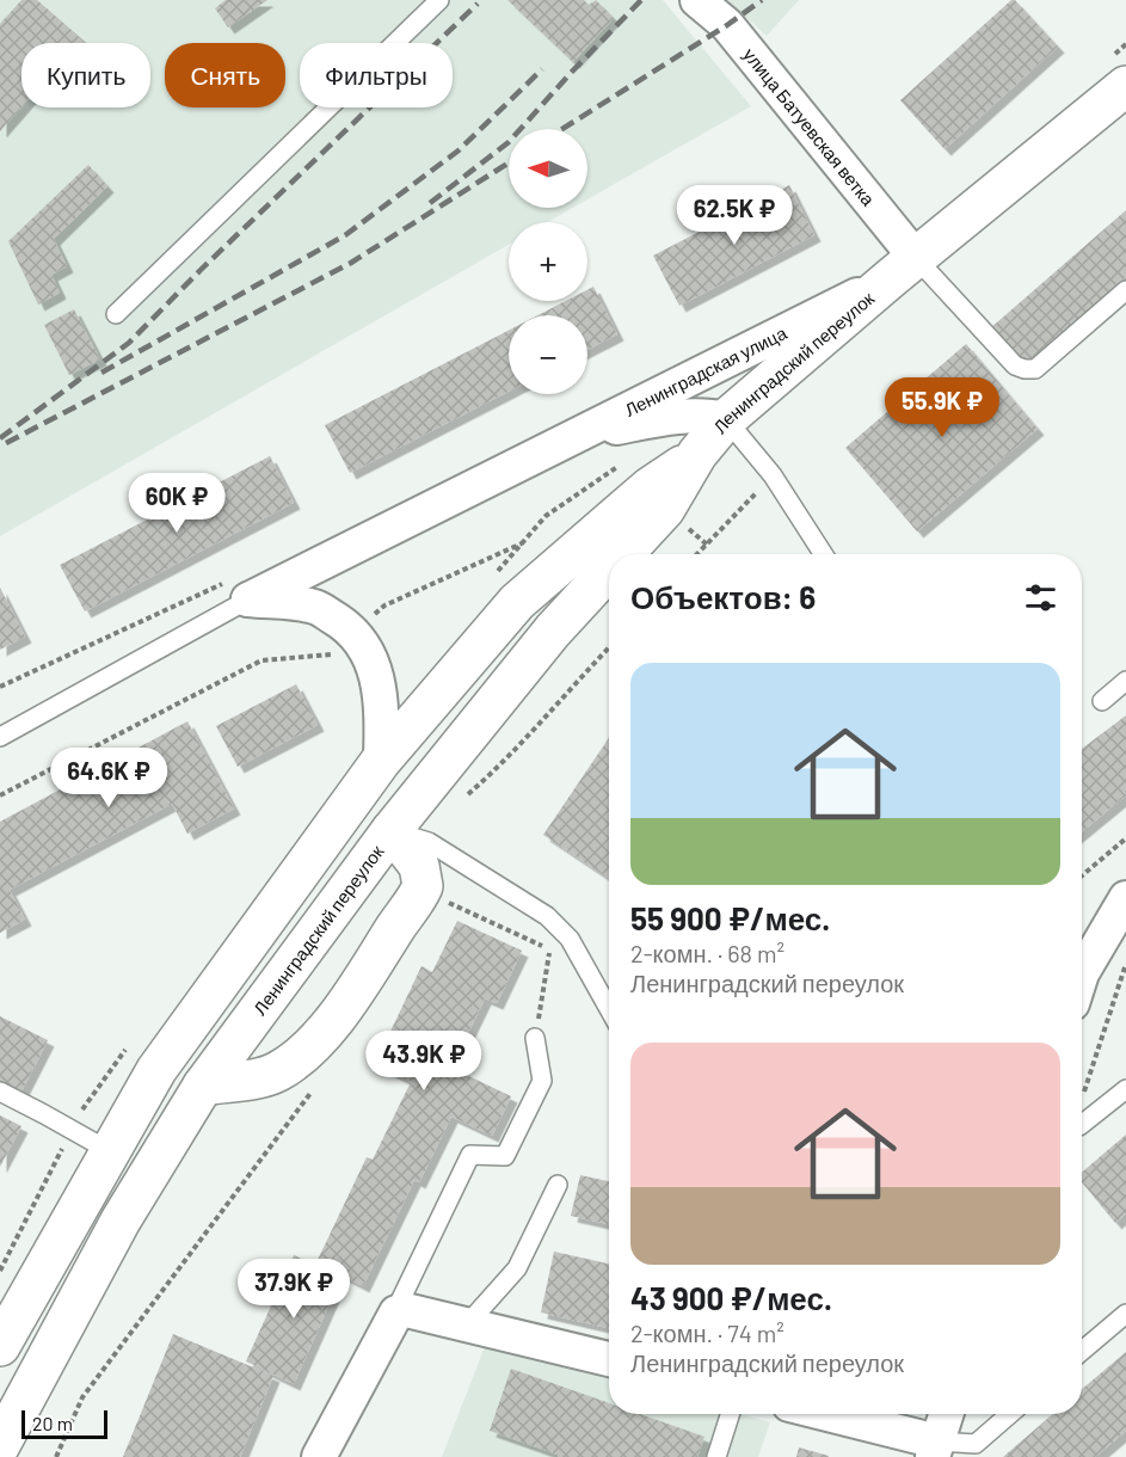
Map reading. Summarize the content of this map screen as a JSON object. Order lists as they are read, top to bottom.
{
  "streets": {
    "main road": ["Ленинградский переулок", "Ленинградская улица"],
    "street": ["улица Батуевская ветка"]
  },
  "crossings": [
    ["улица Батуевская ветка", "Ленинградский переулок"],
    ["улица Батуевская ветка", "Ленинградская улица"],
    ["Ленинградский переулок", "Ленинградская улица"]
  ],
  "scale_bar": "20 m",
  "north": "left",
  "page": {
    "chip": ["Купить", "Снять", "Фильтры"],
    "map_buttons": ["+", "−"],
    "price": [
      "62.5K ₽",
      "55.9K ₽",
      "60K ₽",
      "64.6K ₽",
      "43.9K ₽",
      "37.9K ₽"
    ],
    "heading": "Объектов: 6",
    "list": [
      {
        "name": "55 900 ₽/мес.",
        "note": "2-комн. · 68 m² · Ленинградский переулок"
      },
      {
        "name": "43 900 ₽/мес.",
        "note": "2-комн. · 74 m² · Ленинградский переулок"
      }
    ],
    "scale": "20 m"
  }
}
